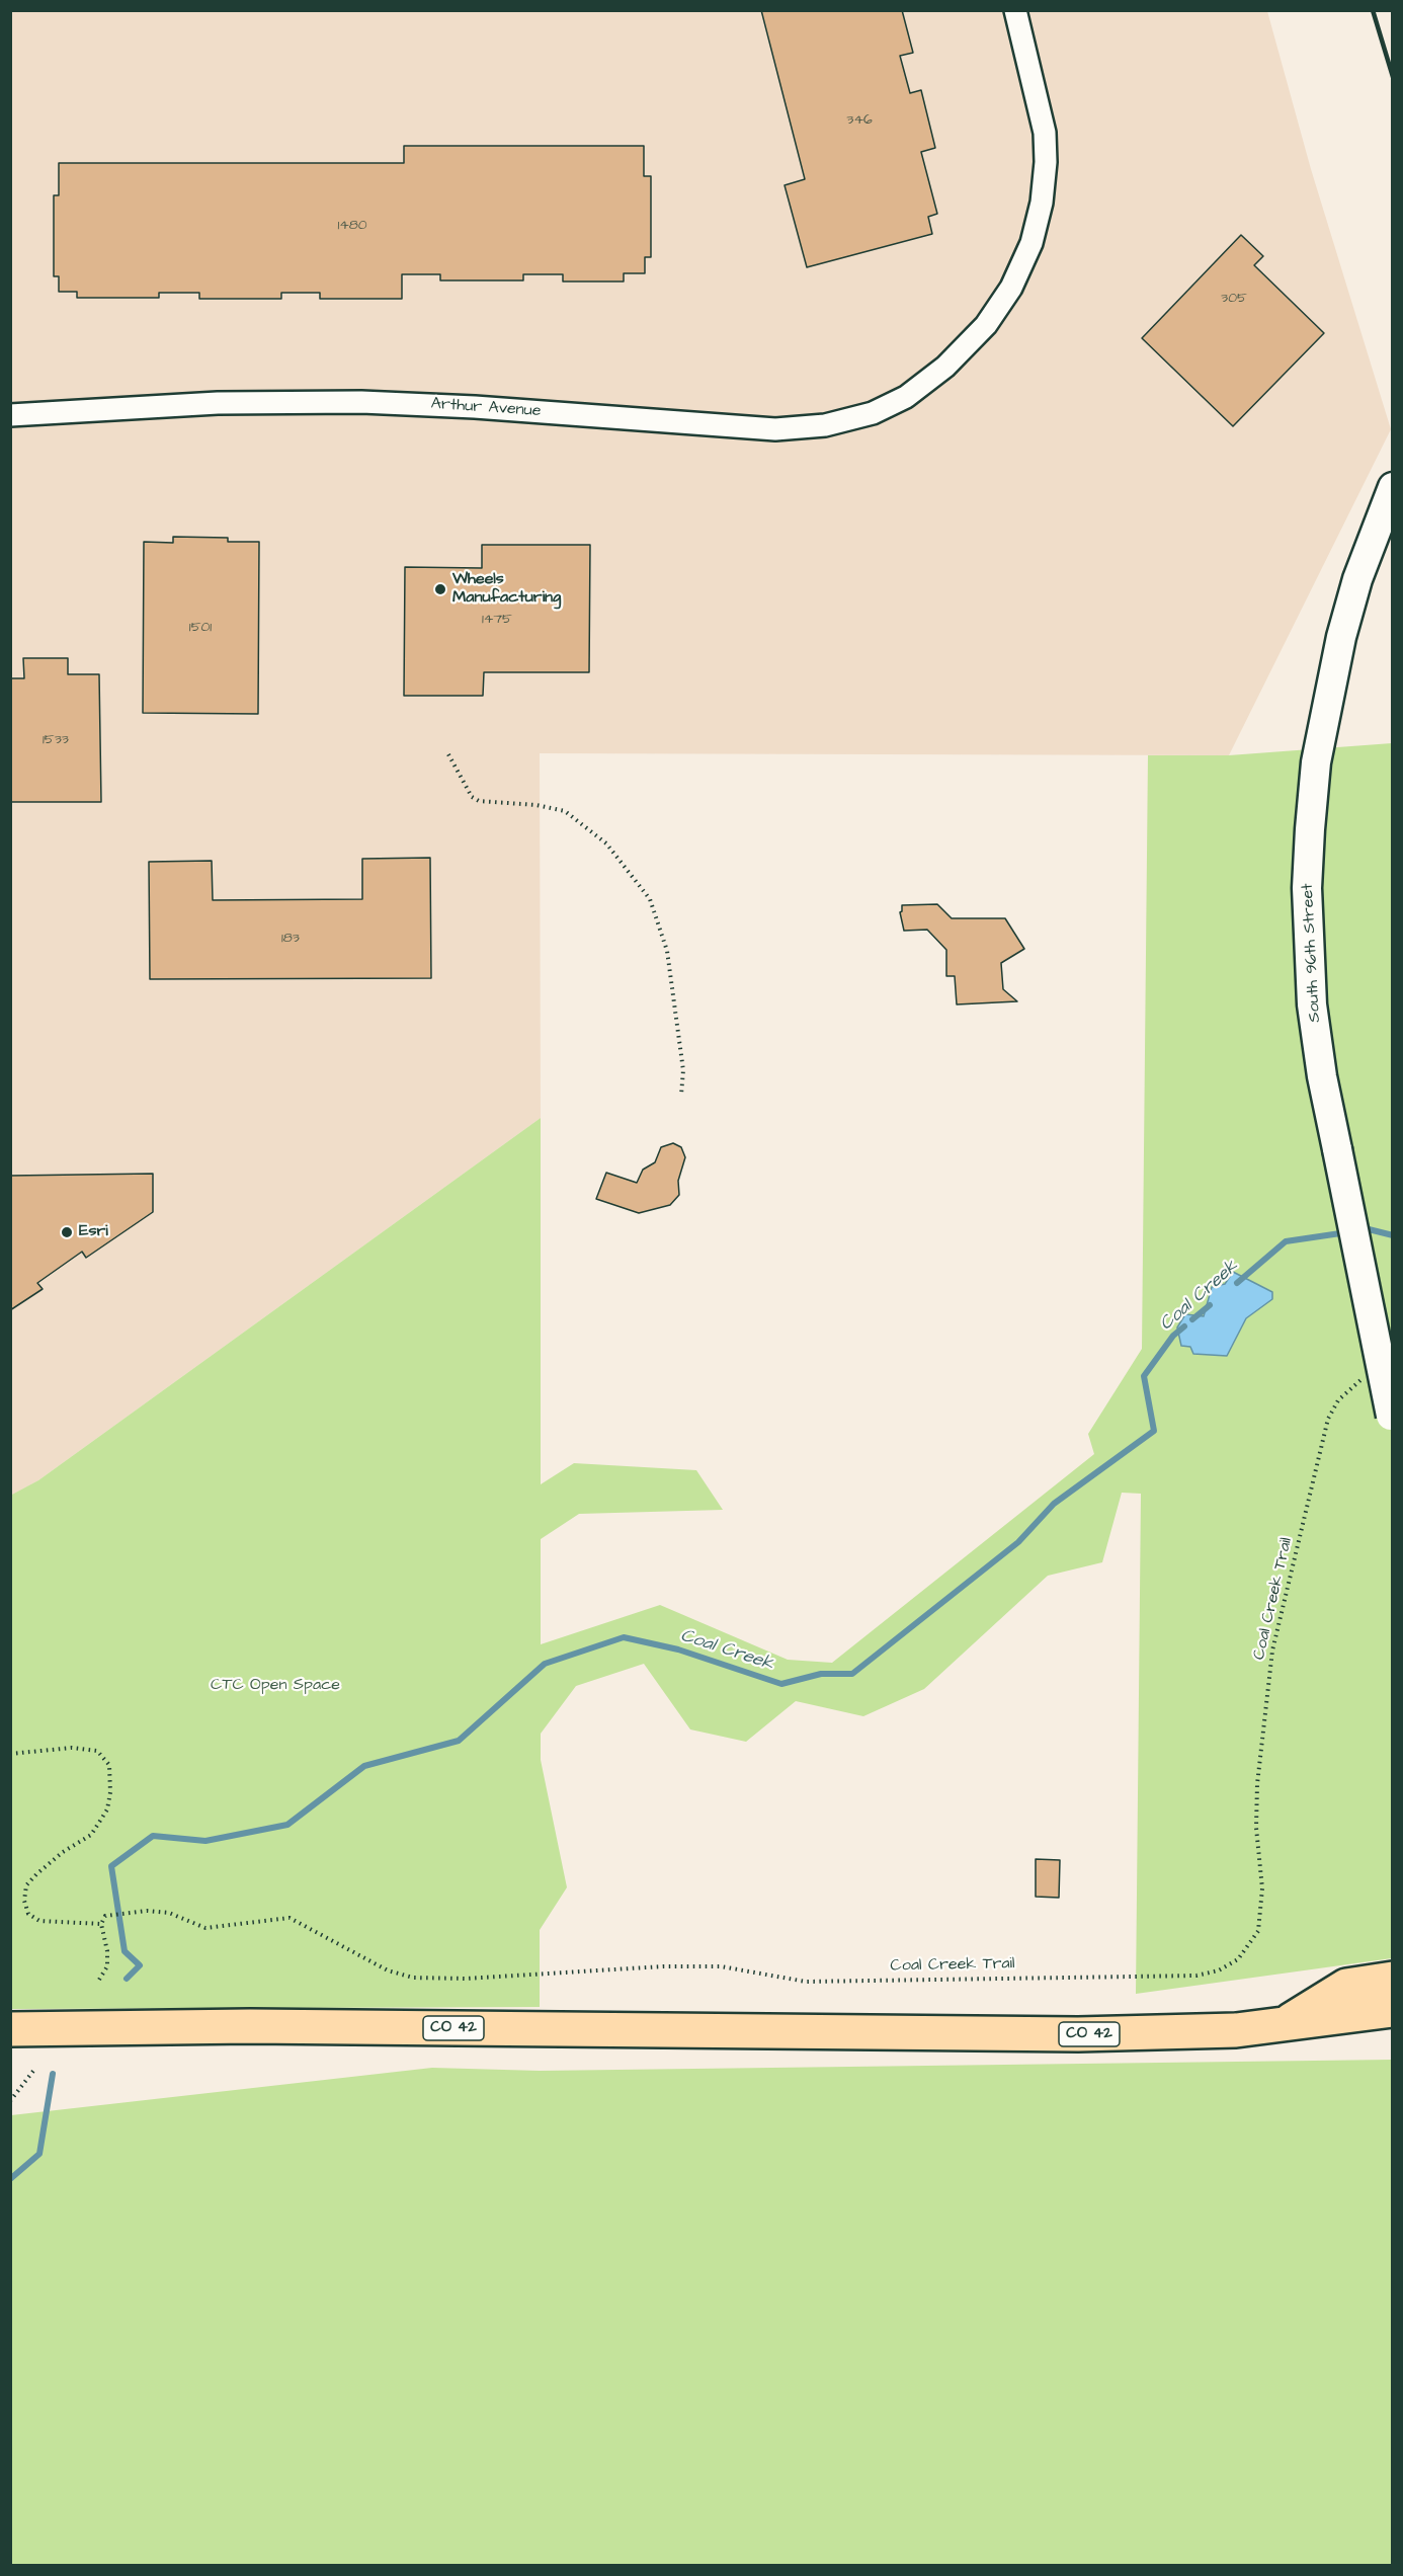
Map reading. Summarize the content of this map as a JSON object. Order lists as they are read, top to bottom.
{
  "streets": {
    "main road": ["South 96th Street", "CO 42"],
    "street": ["Arthur Avenue"],
    "path": ["Coal Creek Trail"]
  },
  "water": ["Coal Creek"],
  "parks": ["CTC Open Space"],
  "places": ["Wheels Manufacturing", "Esri"],
  "house_numbers": [
    "346",
    "1480",
    "305",
    "1475",
    "1501",
    "1533",
    "183"
  ]
}
